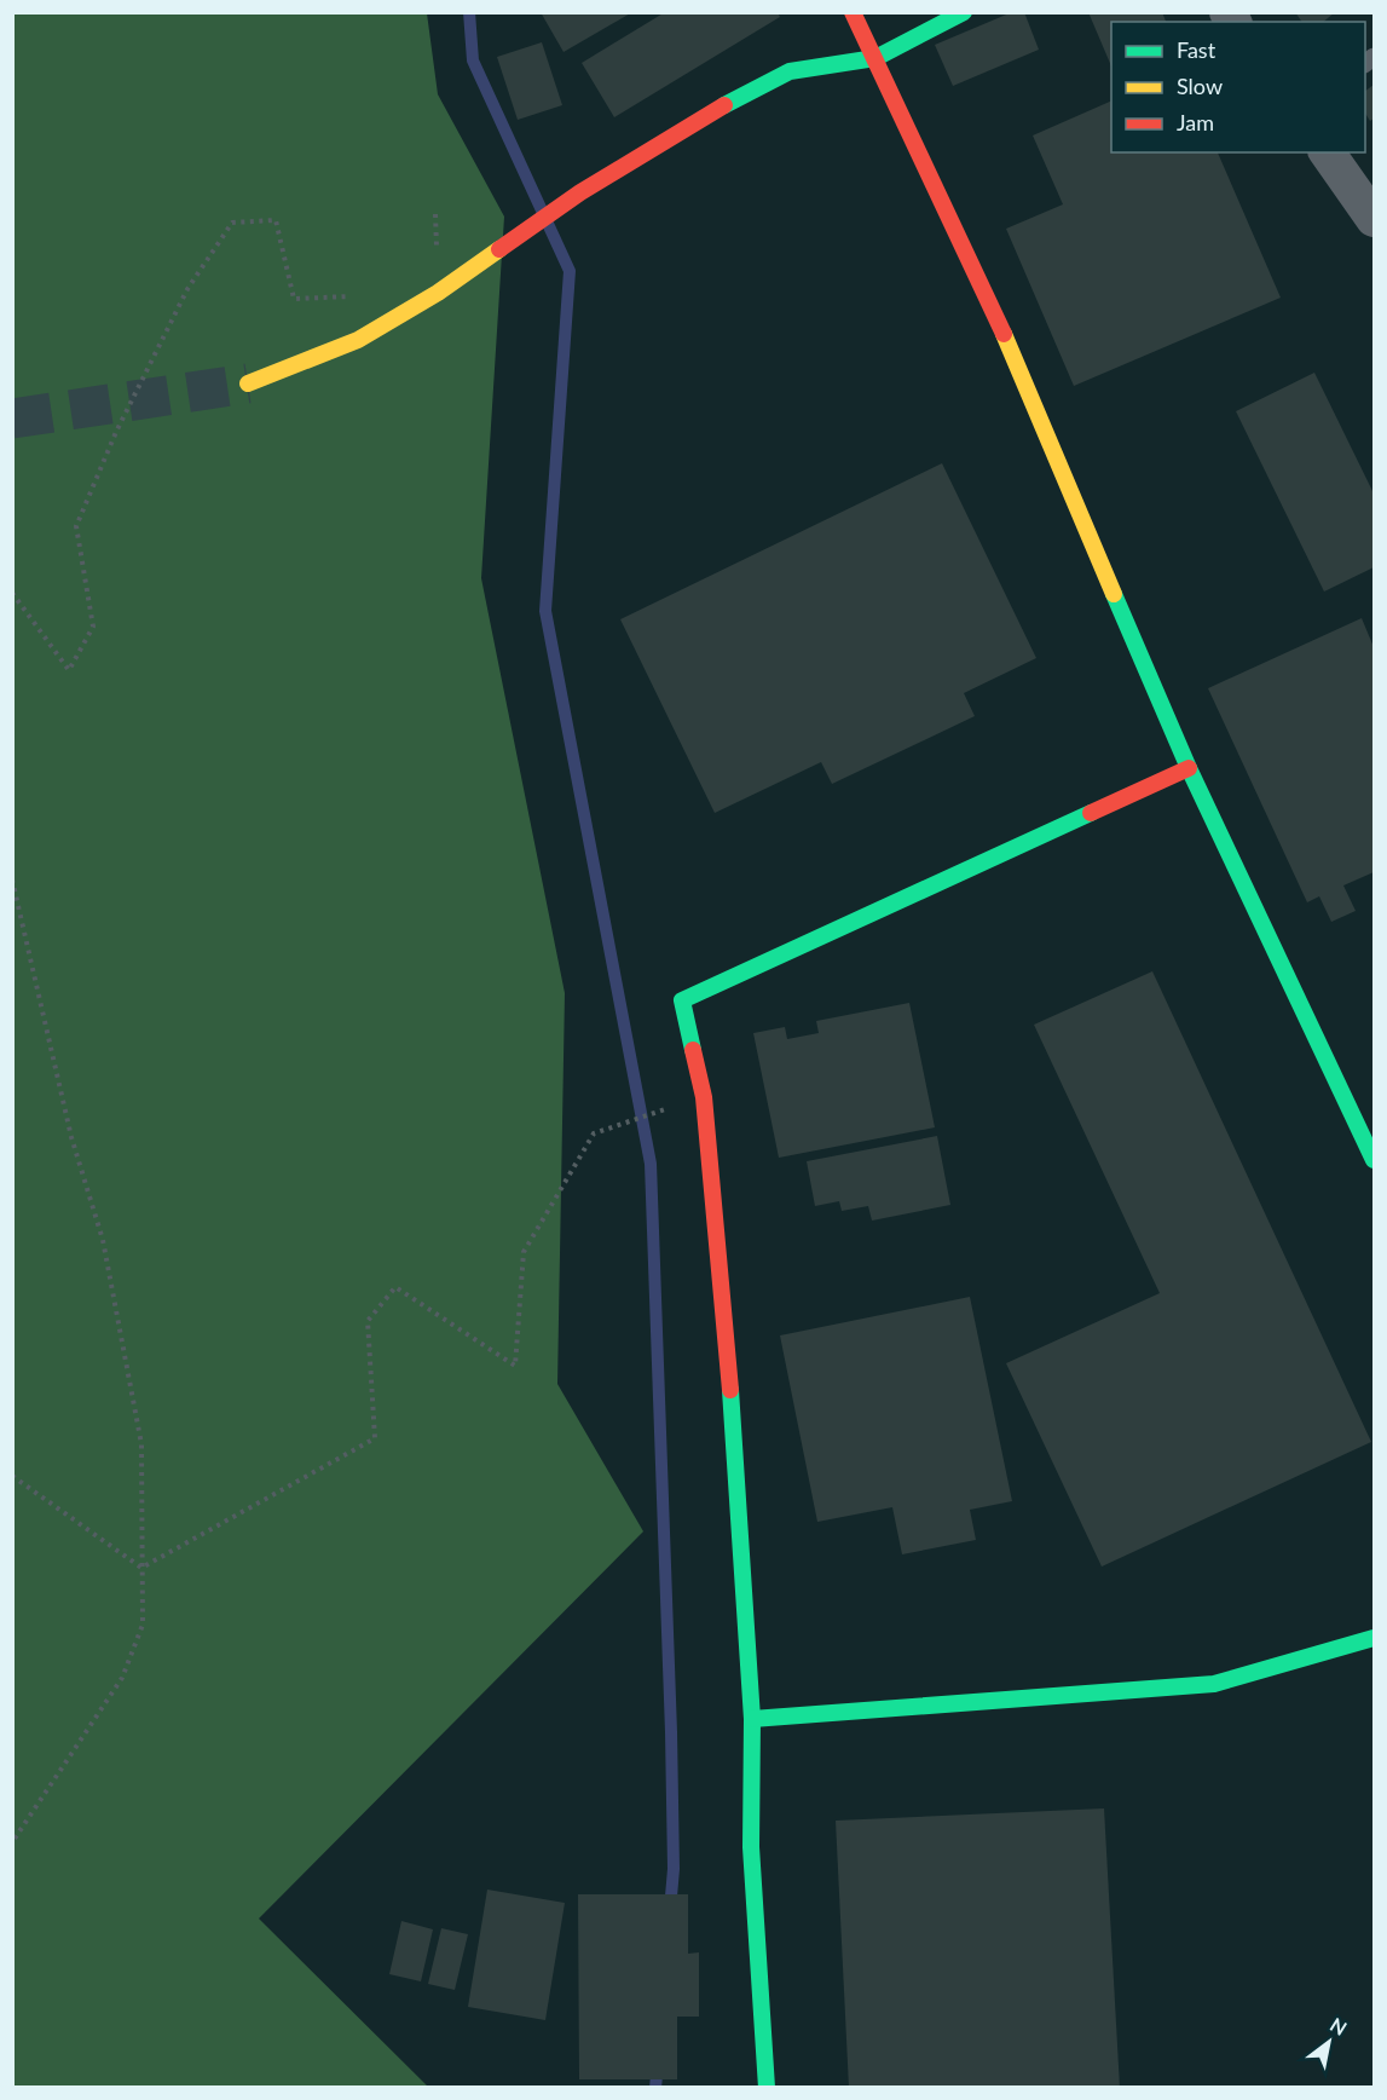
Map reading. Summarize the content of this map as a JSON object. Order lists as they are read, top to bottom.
{
  "legend": ["Fast", "Slow", "Jam"],
  "north": "top right"
}
